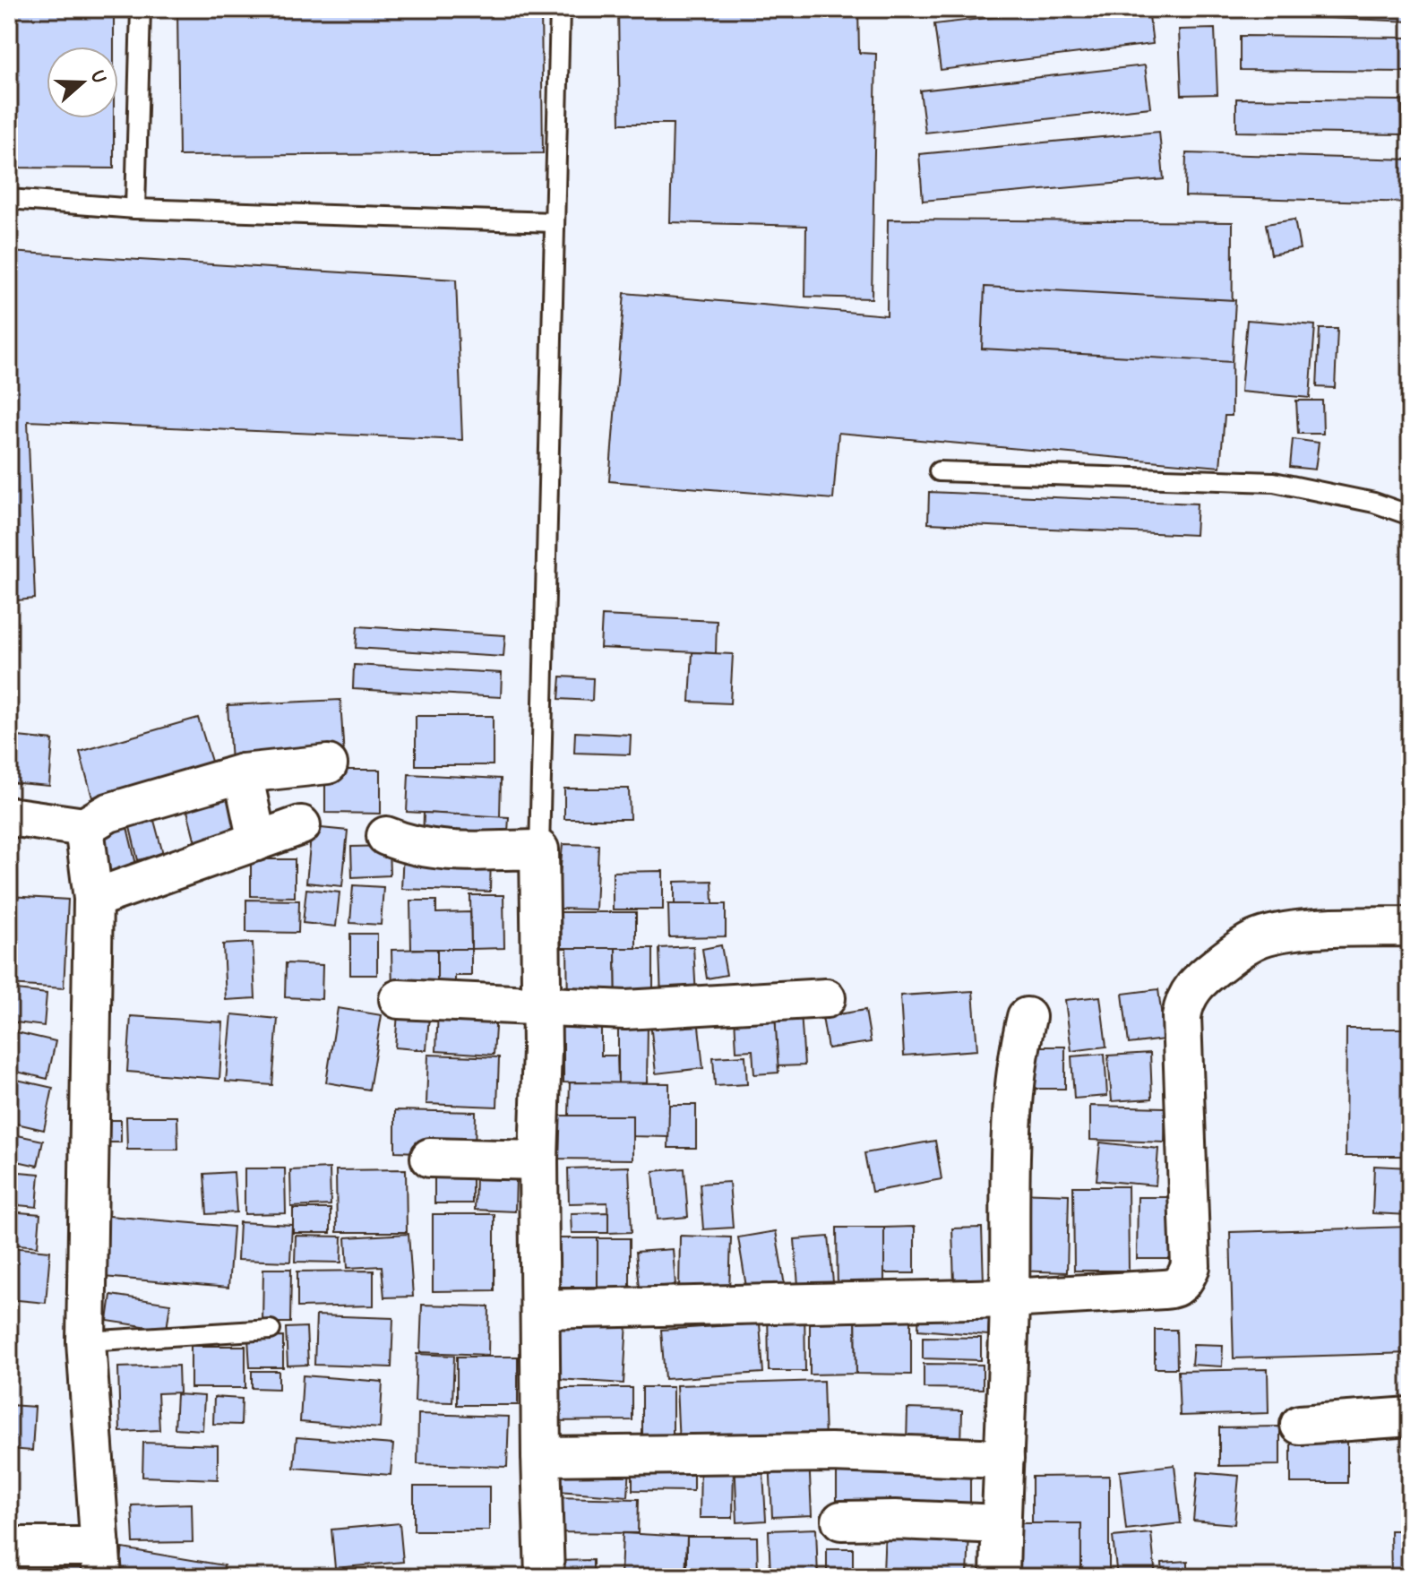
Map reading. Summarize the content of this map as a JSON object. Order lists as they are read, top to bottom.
{
  "north": "right"
}
